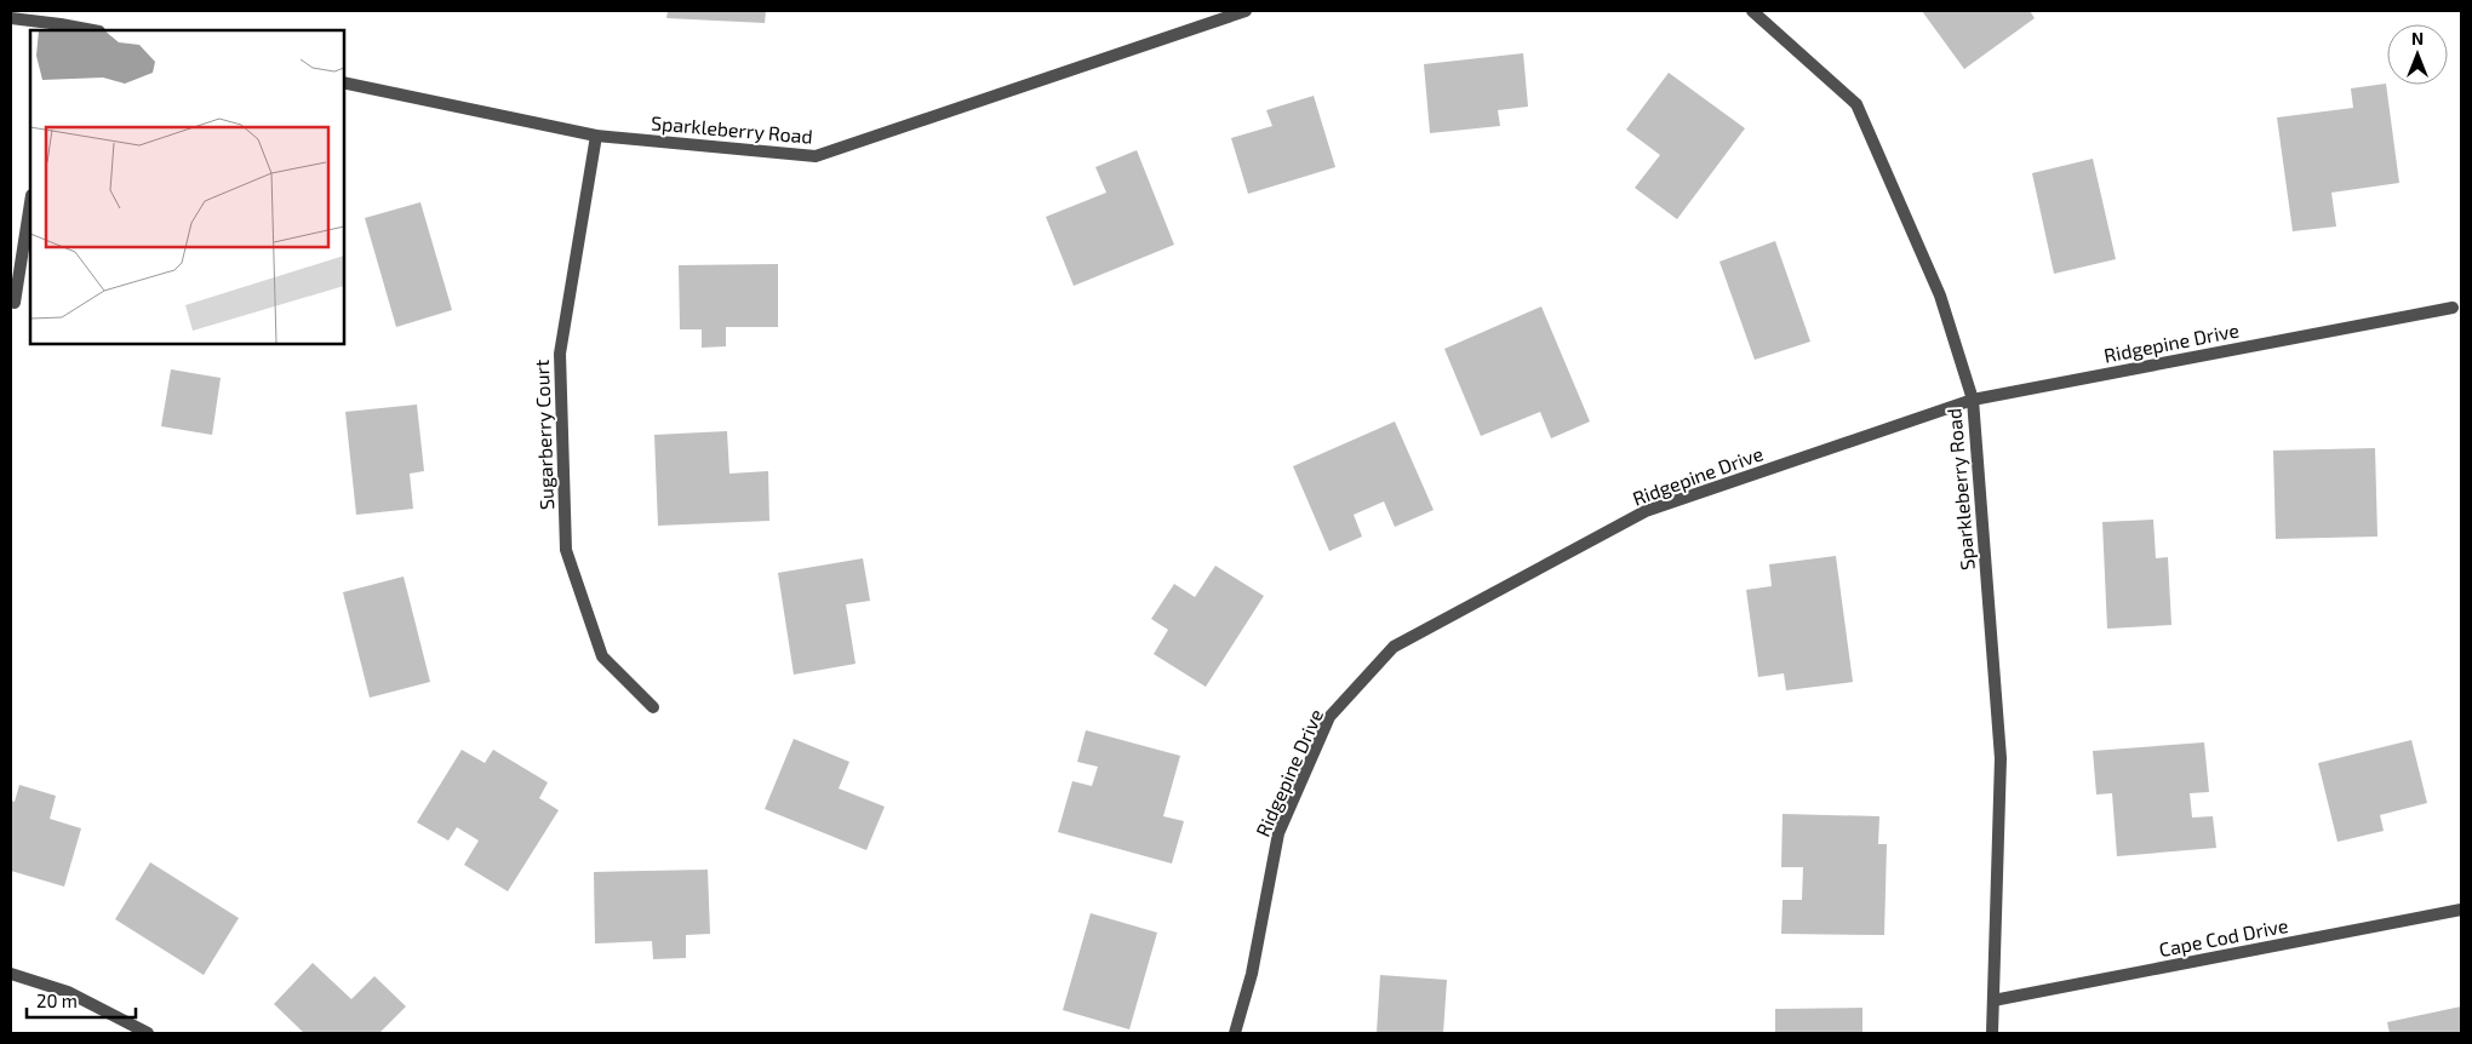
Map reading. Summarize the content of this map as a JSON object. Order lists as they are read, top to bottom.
{
  "streets": {
    "street": [
      "Sparkleberry Road",
      "Ridgepine Drive",
      "Sugarberry Court",
      "Cape Cod Drive"
    ]
  },
  "crossings": [
    ["Sparkleberry Road", "Ridgepine Drive"],
    ["Sparkleberry Road", "Sugarberry Court"],
    ["Sparkleberry Road", "Cape Cod Drive"]
  ],
  "scale_bar": "20 m",
  "north": "top"
}
